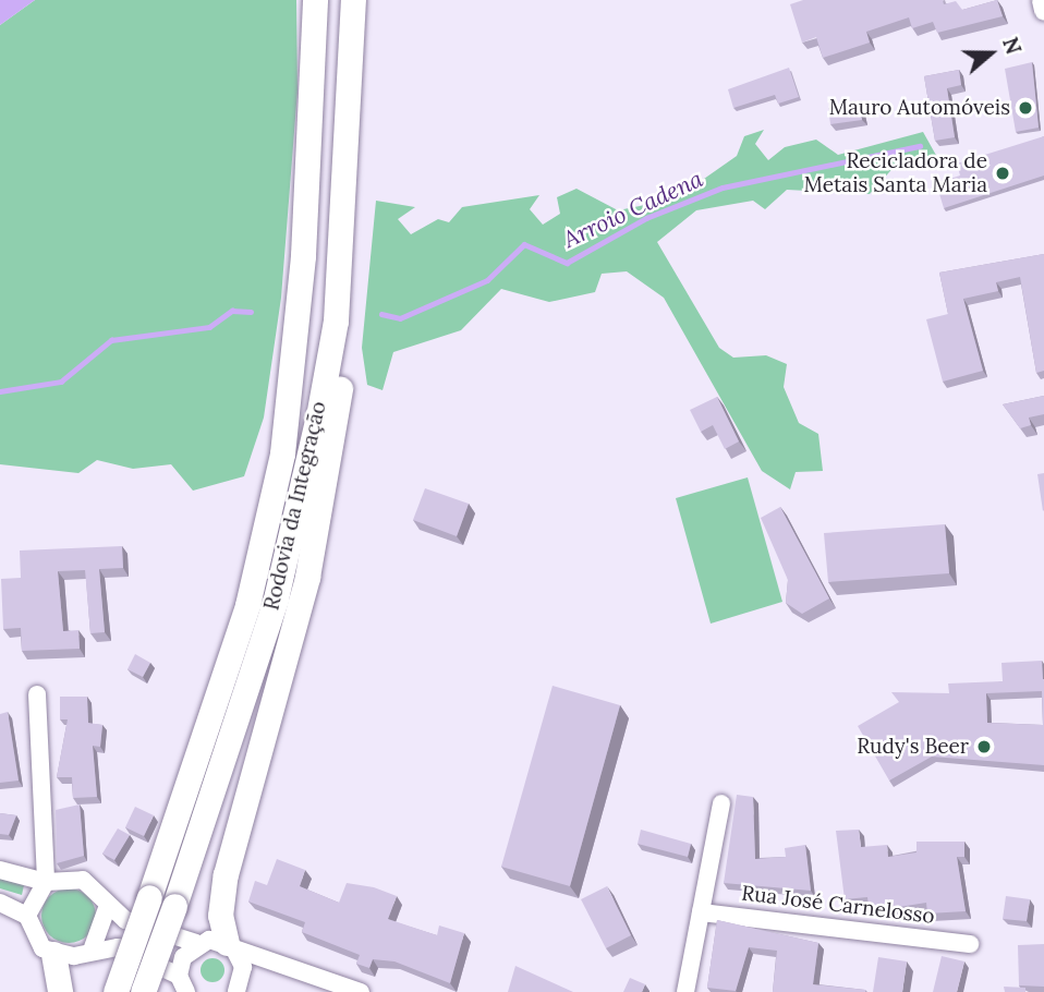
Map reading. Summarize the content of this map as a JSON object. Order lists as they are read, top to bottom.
{
  "streets": {
    "highway": ["Rodovia da Integração"],
    "street": ["Rua José Carnelosso"]
  },
  "water": ["Arroio Cadena"],
  "places": ["Mauro Automóveis", "Recicladora de Metais Santa Maria", "Rudy's Beer"],
  "north": "right"
}
